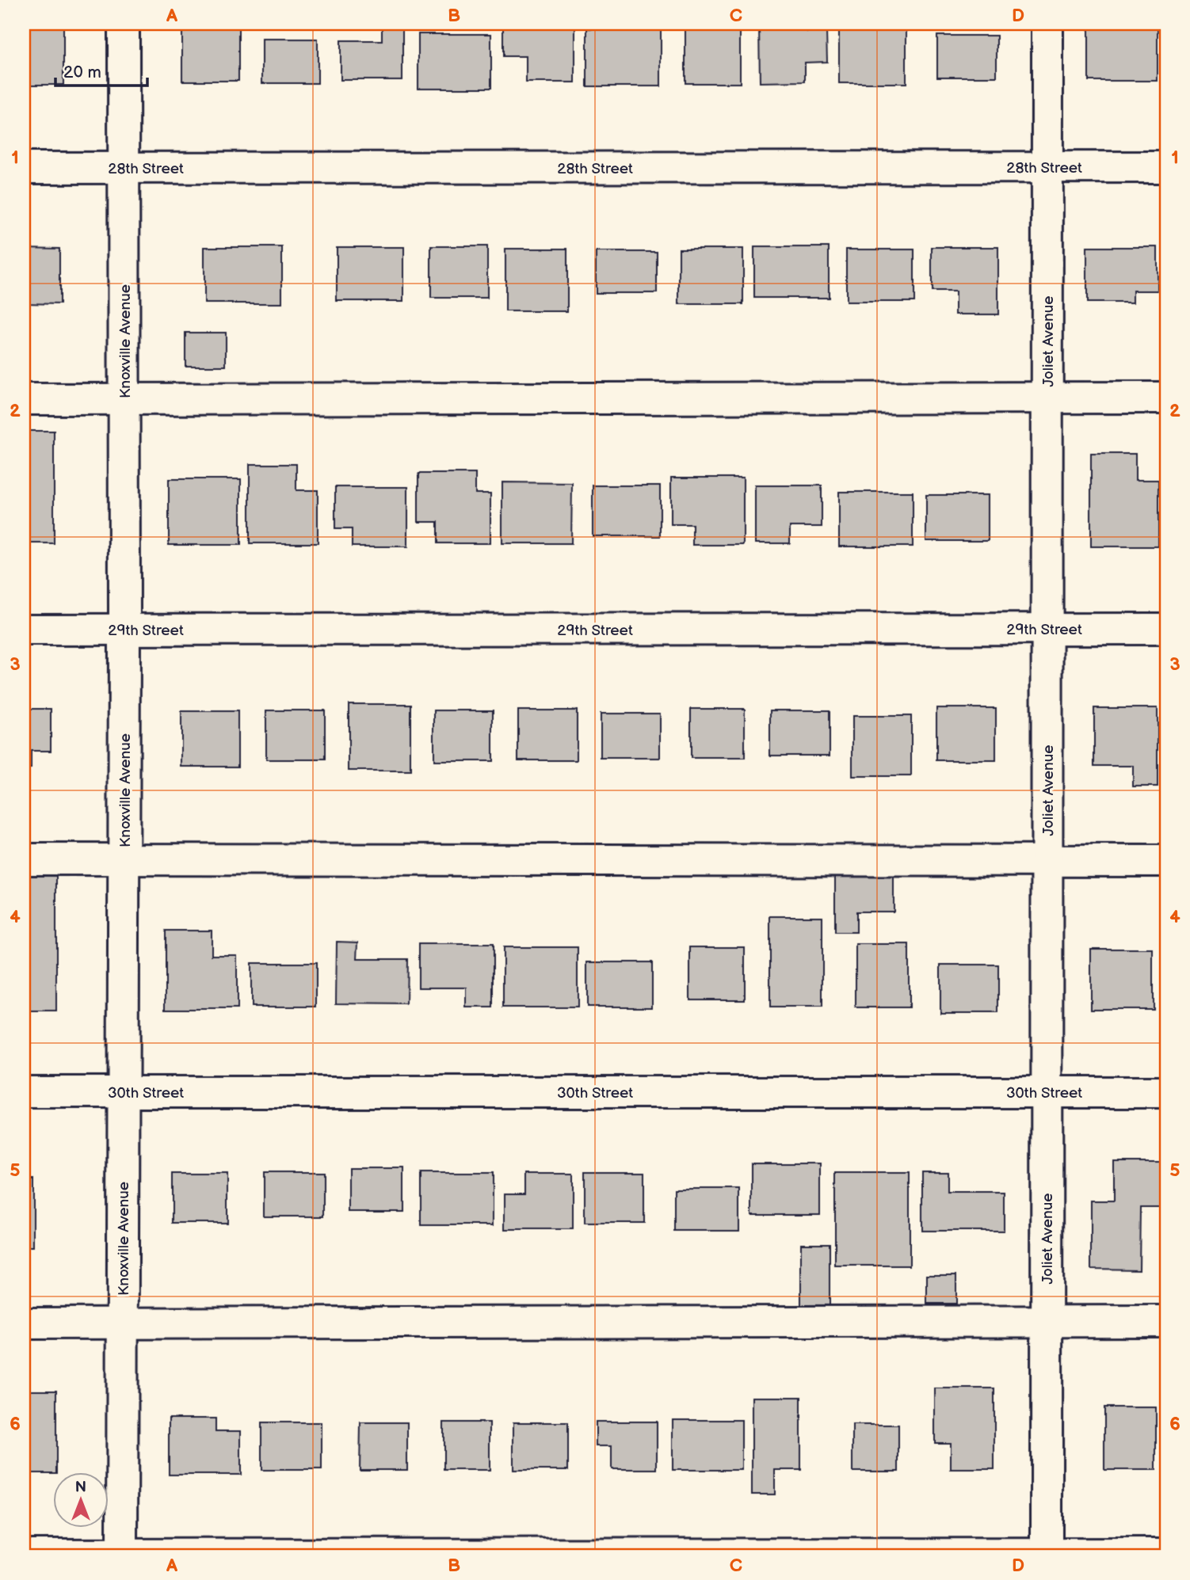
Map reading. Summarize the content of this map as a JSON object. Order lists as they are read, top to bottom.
{
  "streets": {
    "street": [
      "28th Street",
      "Knoxville Avenue",
      "Joliet Avenue",
      "29th Street",
      "30th Street"
    ]
  },
  "crossings": [
    ["28th Street", "Knoxville Avenue"],
    ["28th Street", "Joliet Avenue"],
    ["Knoxville Avenue", "29th Street"],
    ["Knoxville Avenue", "30th Street"],
    ["Joliet Avenue", "29th Street"],
    ["Joliet Avenue", "30th Street"]
  ],
  "scale_bar": "20 m",
  "north": "top",
  "grid": {
    "columns": [
      "A",
      "B",
      "C",
      "D"
    ],
    "rows": [
      "1",
      "2",
      "3",
      "4",
      "5",
      "6"
    ]
  }
}
